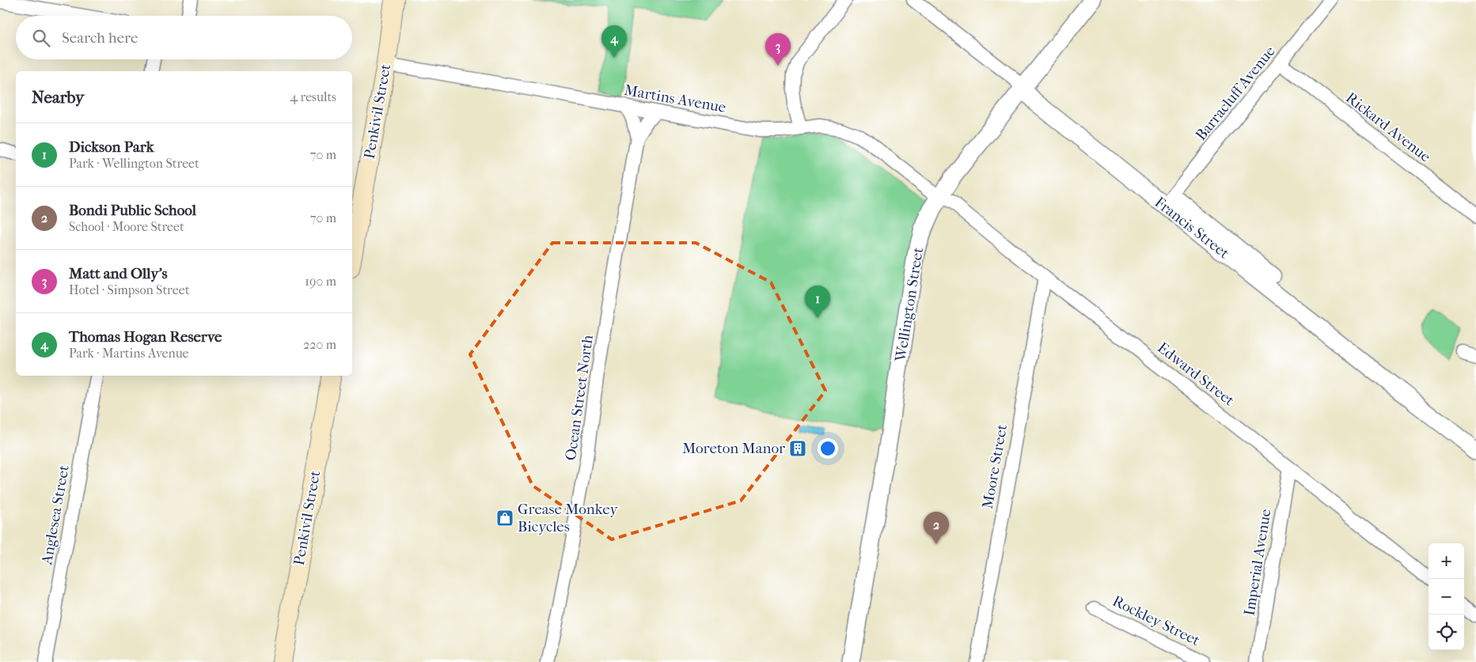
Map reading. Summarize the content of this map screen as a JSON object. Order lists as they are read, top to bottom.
{
  "streets": {
    "main road": ["Penkivil Street"],
    "street": [
      "Barracluff Avenue",
      "Martins Avenue",
      "Rickard Avenue",
      "Francis Street",
      "Wellington Street",
      "Edward Street",
      "Ocean Street North",
      "Moore Street",
      "Anglesea Street",
      "Imperial Avenue",
      "Rockley Street"
    ]
  },
  "crossings": [
    ["Barracluff Avenue", "Rickard Avenue"],
    ["Barracluff Avenue", "Francis Street"],
    ["Martins Avenue", "Penkivil Street"],
    ["Martins Avenue", "Wellington Street"],
    ["Martins Avenue", "Edward Street"],
    ["Martins Avenue", "Ocean Street North"],
    ["Francis Street", "Wellington Street"],
    ["Wellington Street", "Edward Street"],
    ["Edward Street", "Moore Street"],
    ["Edward Street", "Imperial Avenue"]
  ],
  "places": {
    "building": ["Moreton Manor"],
    "shop": ["Grease Monkey Bicycles"]
  },
  "page": {
    "search": "Search here",
    "pins": [
      "4",
      "3",
      "1",
      "2"
    ],
    "heading": ["Nearby", "4 results"],
    "list": [
      {
        "mark": "1",
        "name": "Dickson Park",
        "note": "Park · Wellington Street",
        "value": "70 m"
      },
      {
        "mark": "2",
        "name": "Bondi Public School",
        "note": "School · Moore Street",
        "value": "70 m"
      },
      {
        "mark": "3",
        "name": "Matt and Olly's",
        "note": "Hotel · Simpson Street",
        "value": "190 m"
      },
      {
        "mark": "4",
        "name": "Thomas Hogan Reserve",
        "note": "Park · Martins Avenue",
        "value": "220 m"
      }
    ],
    "map_buttons": ["+", "−"]
  }
}
